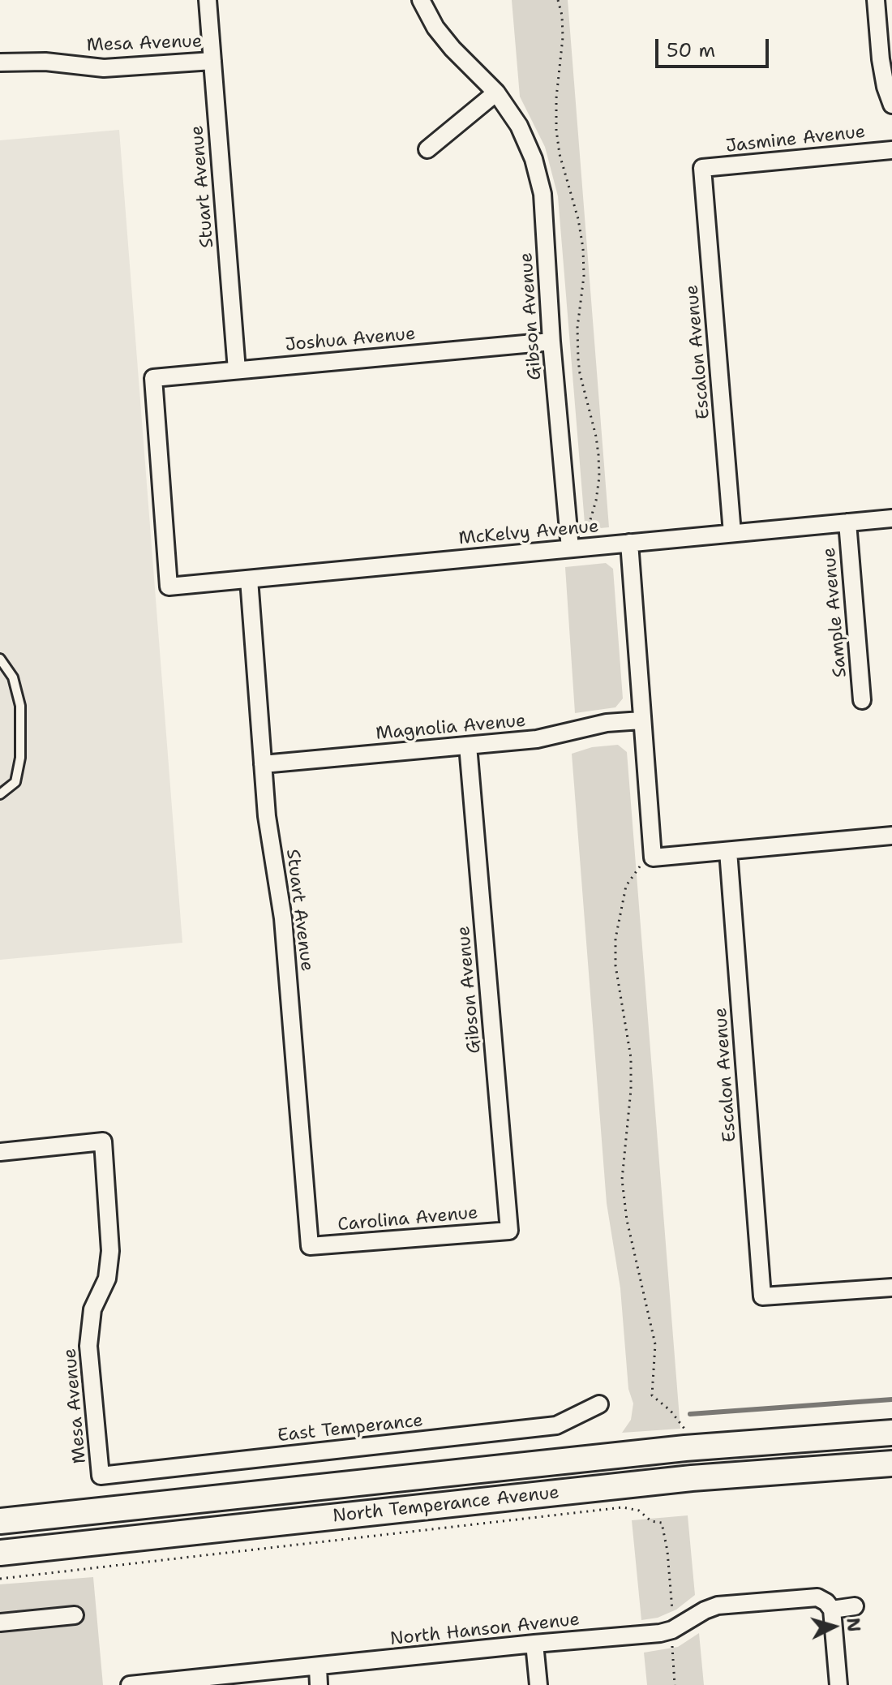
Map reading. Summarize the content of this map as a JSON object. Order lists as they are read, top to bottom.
{
  "streets": {
    "main road": ["North Temperance Avenue"],
    "street": [
      "Mesa Avenue",
      "Jasmine Avenue",
      "Stuart Avenue",
      "Gibson Avenue",
      "Joshua Avenue",
      "Escalon Avenue",
      "McKelvy Avenue",
      "Sample Avenue",
      "Magnolia Avenue",
      "Carolina Avenue",
      "East Temperance",
      "North Hanson Avenue"
    ]
  },
  "crossings": [
    ["Mesa Avenue", "Stuart Avenue"],
    ["Mesa Avenue", "East Temperance"],
    ["Jasmine Avenue", "Escalon Avenue"],
    ["Stuart Avenue", "Joshua Avenue"],
    ["Stuart Avenue", "McKelvy Avenue"],
    ["Stuart Avenue", "Magnolia Avenue"],
    ["Stuart Avenue", "Carolina Avenue"],
    ["Gibson Avenue", "Joshua Avenue"],
    ["Gibson Avenue", "McKelvy Avenue"],
    ["Gibson Avenue", "Magnolia Avenue"],
    ["Gibson Avenue", "Carolina Avenue"],
    ["Joshua Avenue", "McKelvy Avenue"],
    ["Escalon Avenue", "McKelvy Avenue"],
    ["McKelvy Avenue", "Sample Avenue"]
  ],
  "scale_bar": "50 m",
  "north": "right"
}
